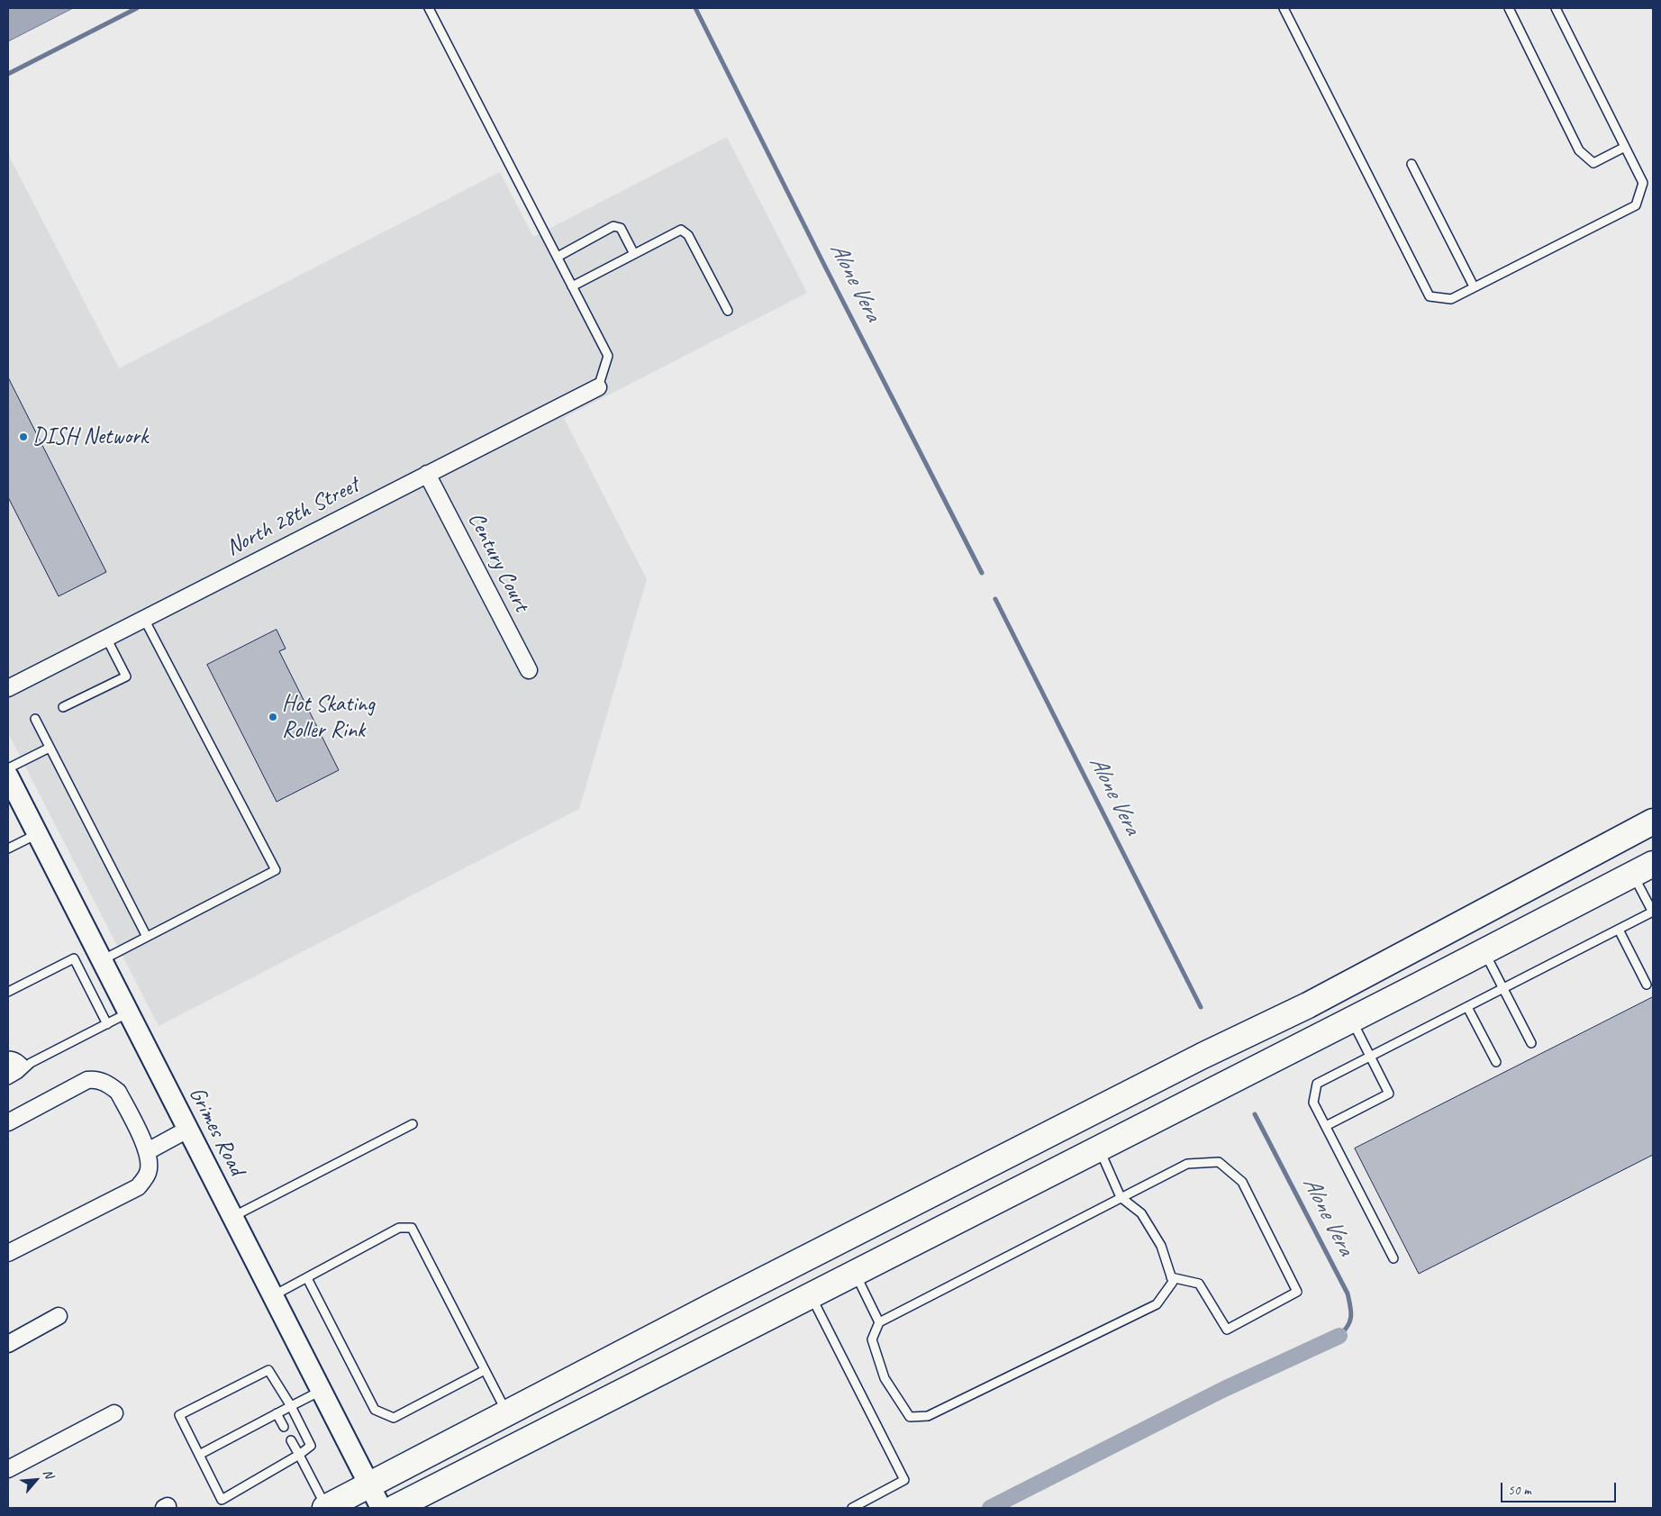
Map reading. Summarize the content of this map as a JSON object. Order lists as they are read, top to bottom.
{
  "streets": {
    "street": ["North 28th Street", "Century Court", "Grimes Road"]
  },
  "crossings": [
    ["North 28th Street", "Century Court"]
  ],
  "water": ["Alone Vera"],
  "places": ["DISH Network", "Hot Skating Roller Rink"],
  "scale_bar": "50 m",
  "north": "top right"
}
